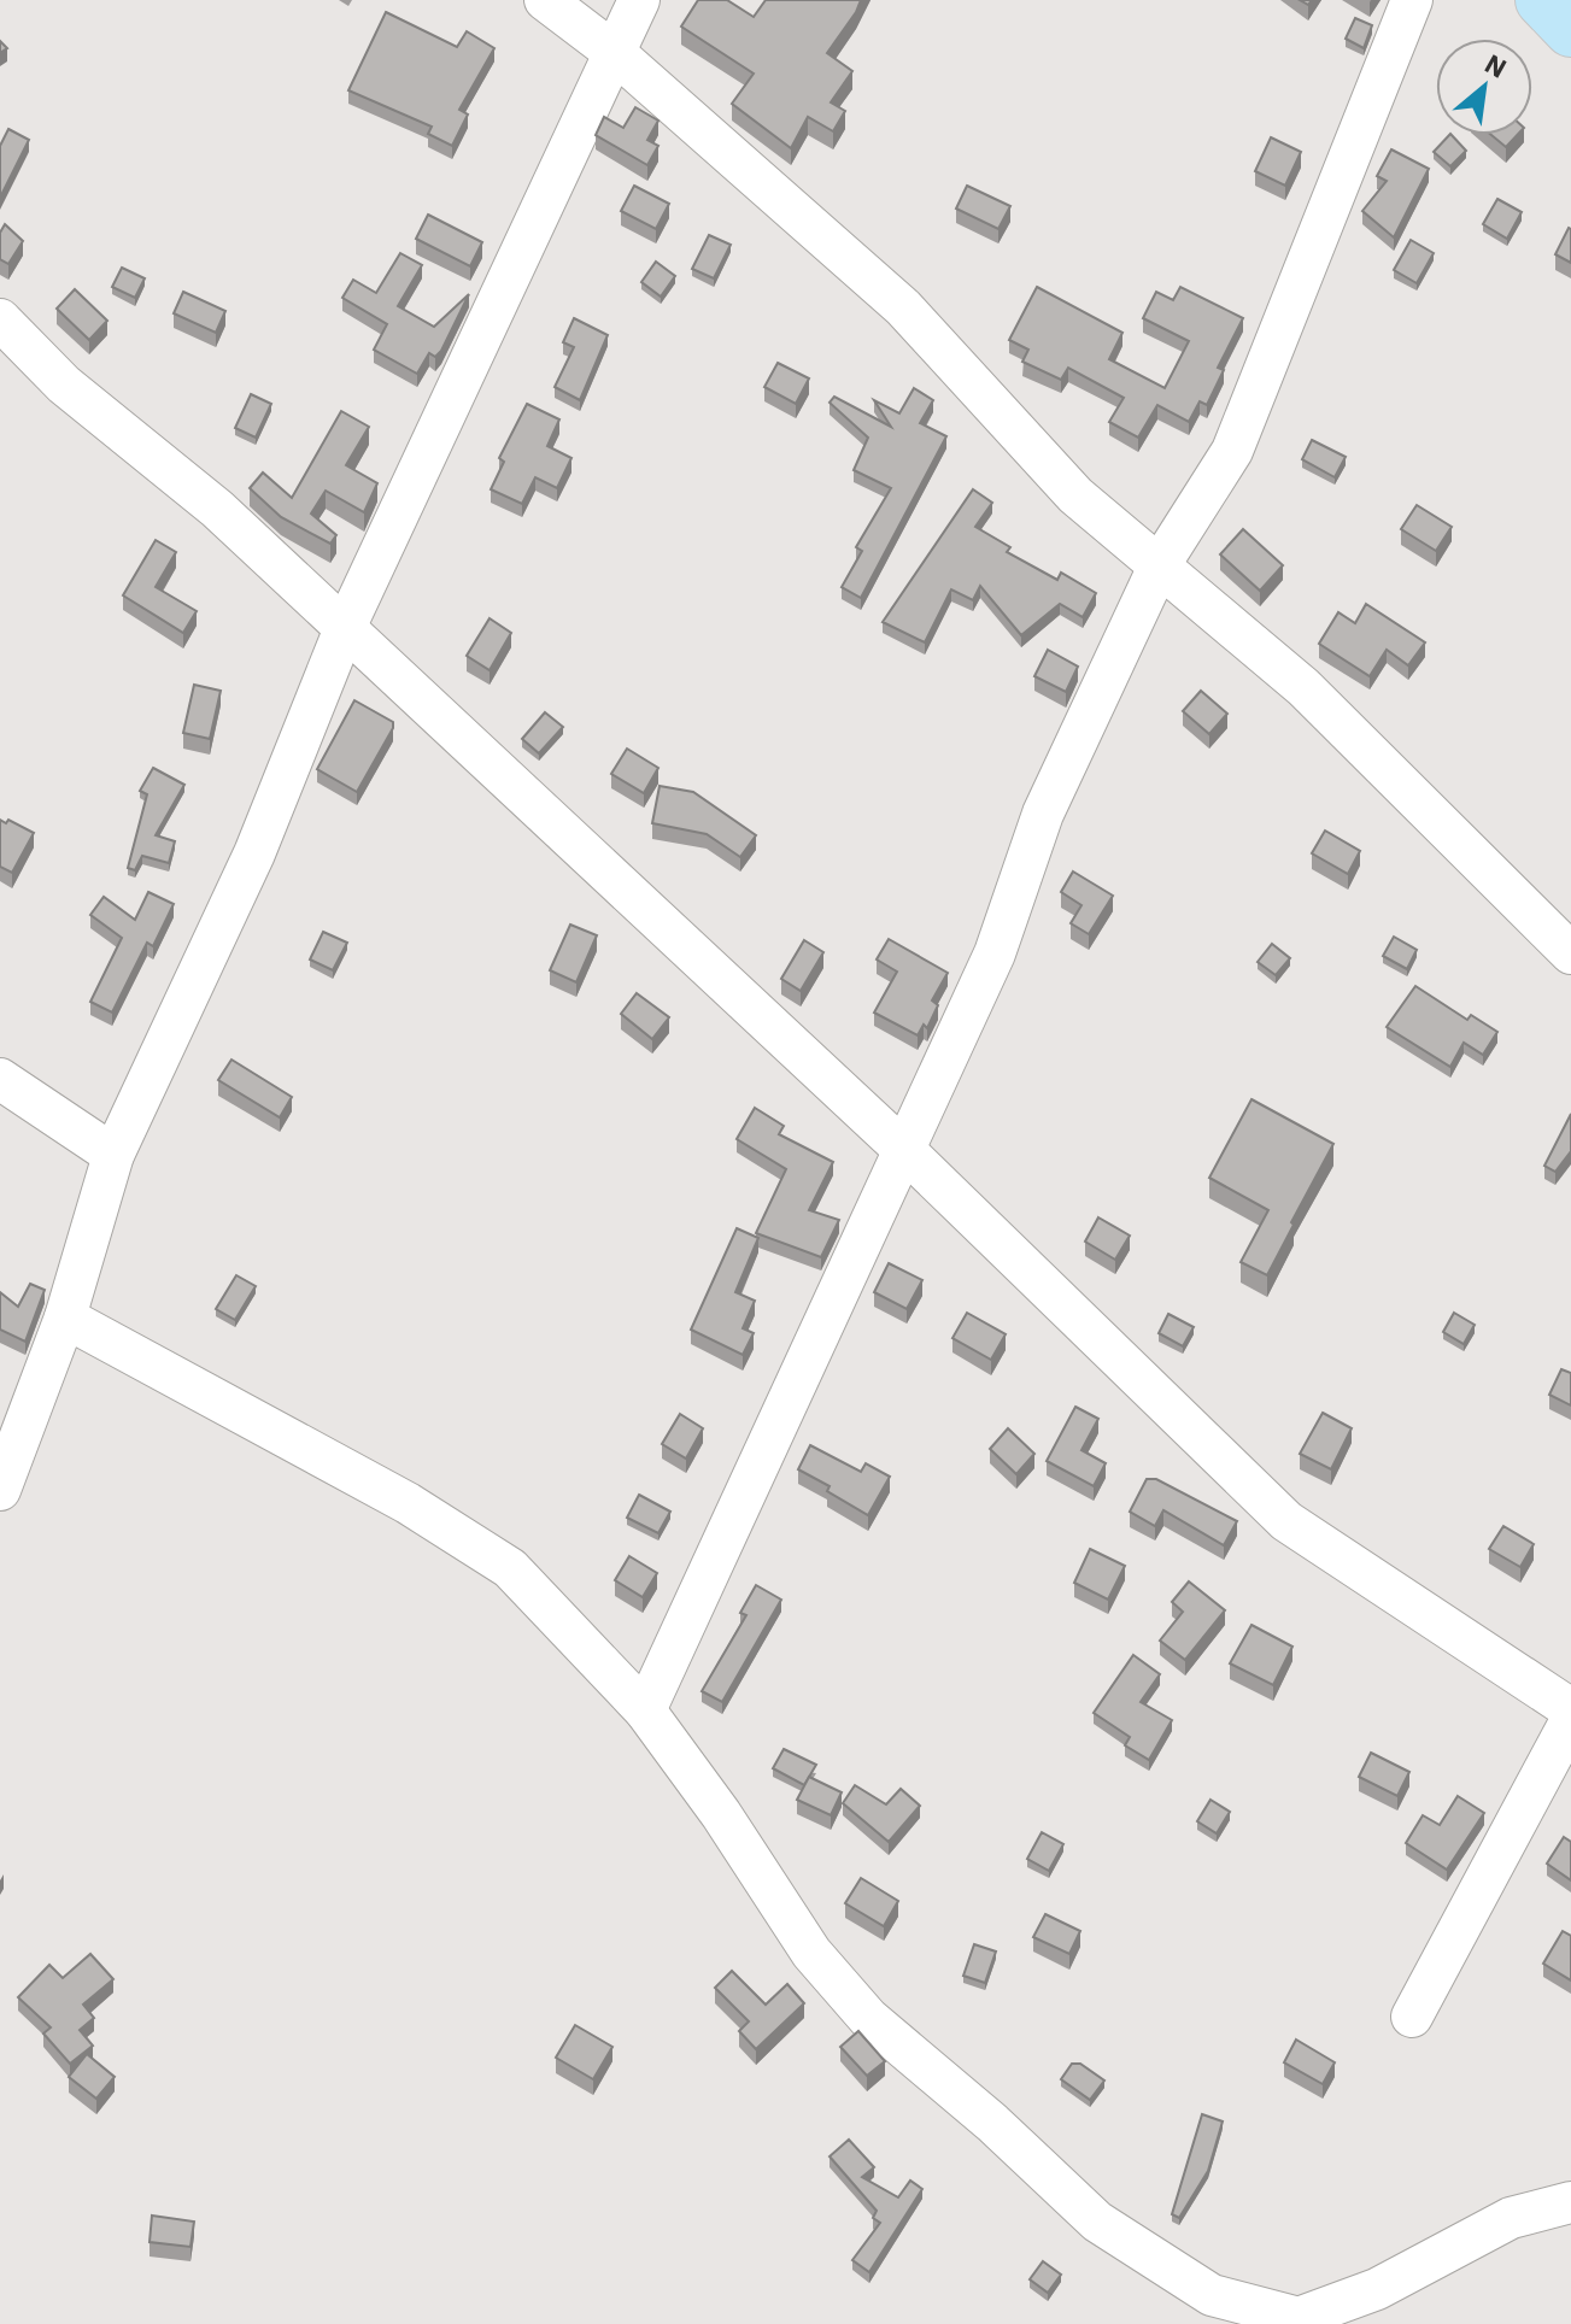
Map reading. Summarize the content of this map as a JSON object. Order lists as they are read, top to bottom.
{
  "north": "top right"
}
